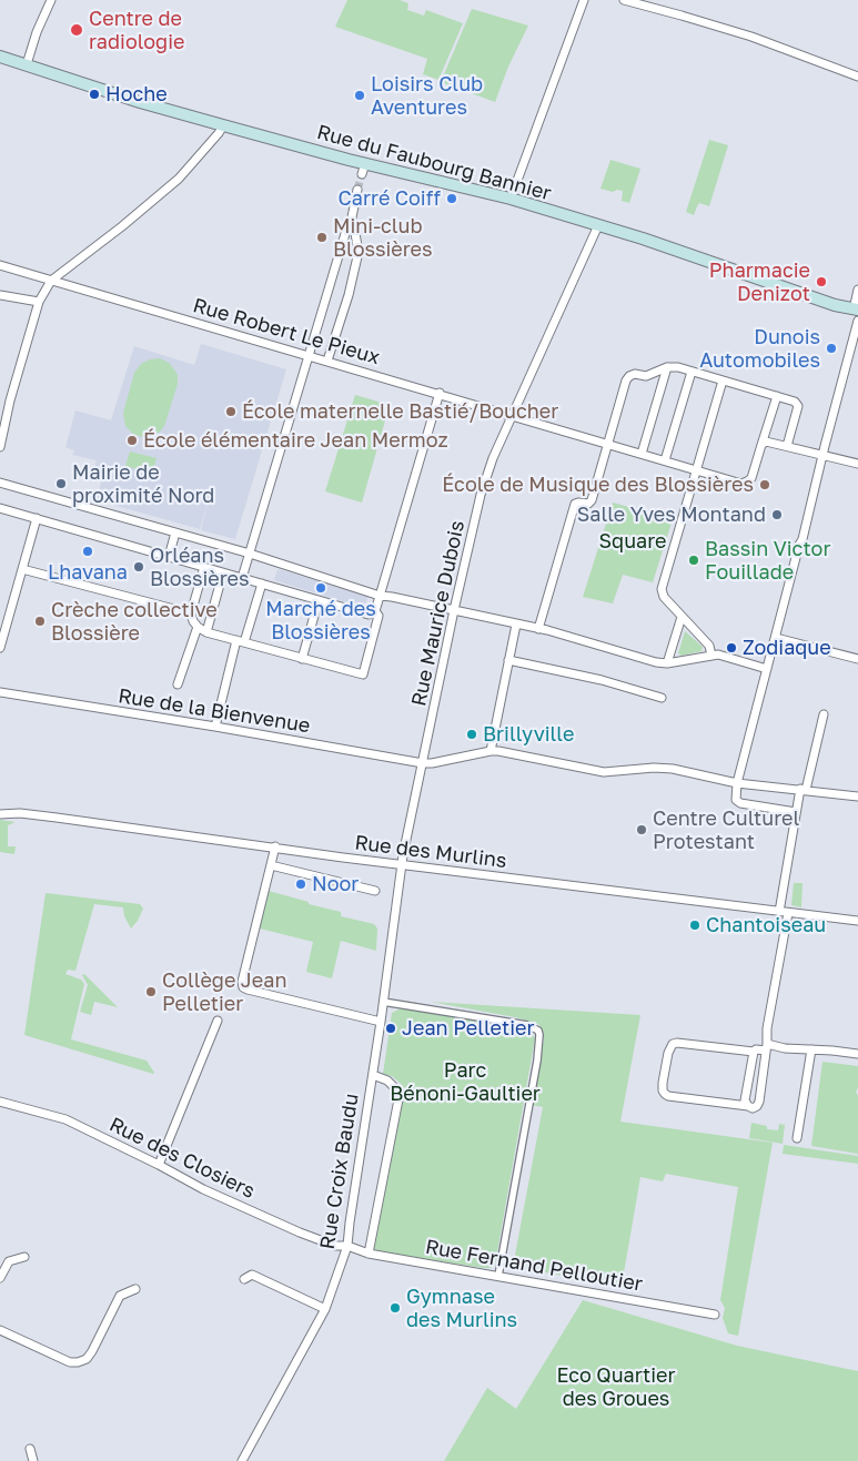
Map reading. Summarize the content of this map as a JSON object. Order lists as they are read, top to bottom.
{
  "streets": {
    "main road": ["Rue du Faubourg Bannier"],
    "street": [
      "Rue Robert Le Pieux",
      "Rue Maurice Dubois",
      "Rue de la Bienvenue",
      "Rue des Murlins",
      "Rue des Closiers",
      "Rue Croix Baudu",
      "Rue Fernand Pelloutier"
    ]
  },
  "crossings": [
    ["Rue du Faubourg Bannier", "Rue Maurice Dubois"],
    ["Rue Robert Le Pieux", "Rue Maurice Dubois"],
    ["Rue Maurice Dubois", "Rue de la Bienvenue"],
    ["Rue Maurice Dubois", "Rue des Murlins"],
    ["Rue Maurice Dubois", "Rue Croix Baudu"],
    ["Rue des Murlins", "Rue Croix Baudu"],
    ["Rue des Closiers", "Rue Croix Baudu"],
    ["Rue des Closiers", "Rue Fernand Pelloutier"],
    ["Rue Croix Baudu", "Rue Fernand Pelloutier"]
  ],
  "parks": ["Square", "Parc Bénoni-Gaultier", "Eco Quartier des Groues"],
  "places": [
    "Centre de radiologie",
    "Hoche",
    "Loisirs Club Aventures",
    "Carré Coiff",
    "Mini-club Blossières",
    "Pharmacie Denizot",
    "Dunois Automobiles",
    "École maternelle Bastié/Boucher",
    "École élémentaire Jean Mermoz",
    "Mairie de proximité Nord",
    "École de Musique des Blossières",
    "Salle Yves Montand",
    "Lhavana",
    "Bassin Victor Fouillade",
    "Orléans Blossières",
    "Marché des Blossières",
    "Crèche collective Blossière",
    "Zodiaque",
    "Brillyville",
    "Centre Culturel Protestant",
    "Noor",
    "Chantoiseau",
    "Collège Jean Pelletier",
    "Jean Pelletier",
    "Gymnase des Murlins"
  ]
}
